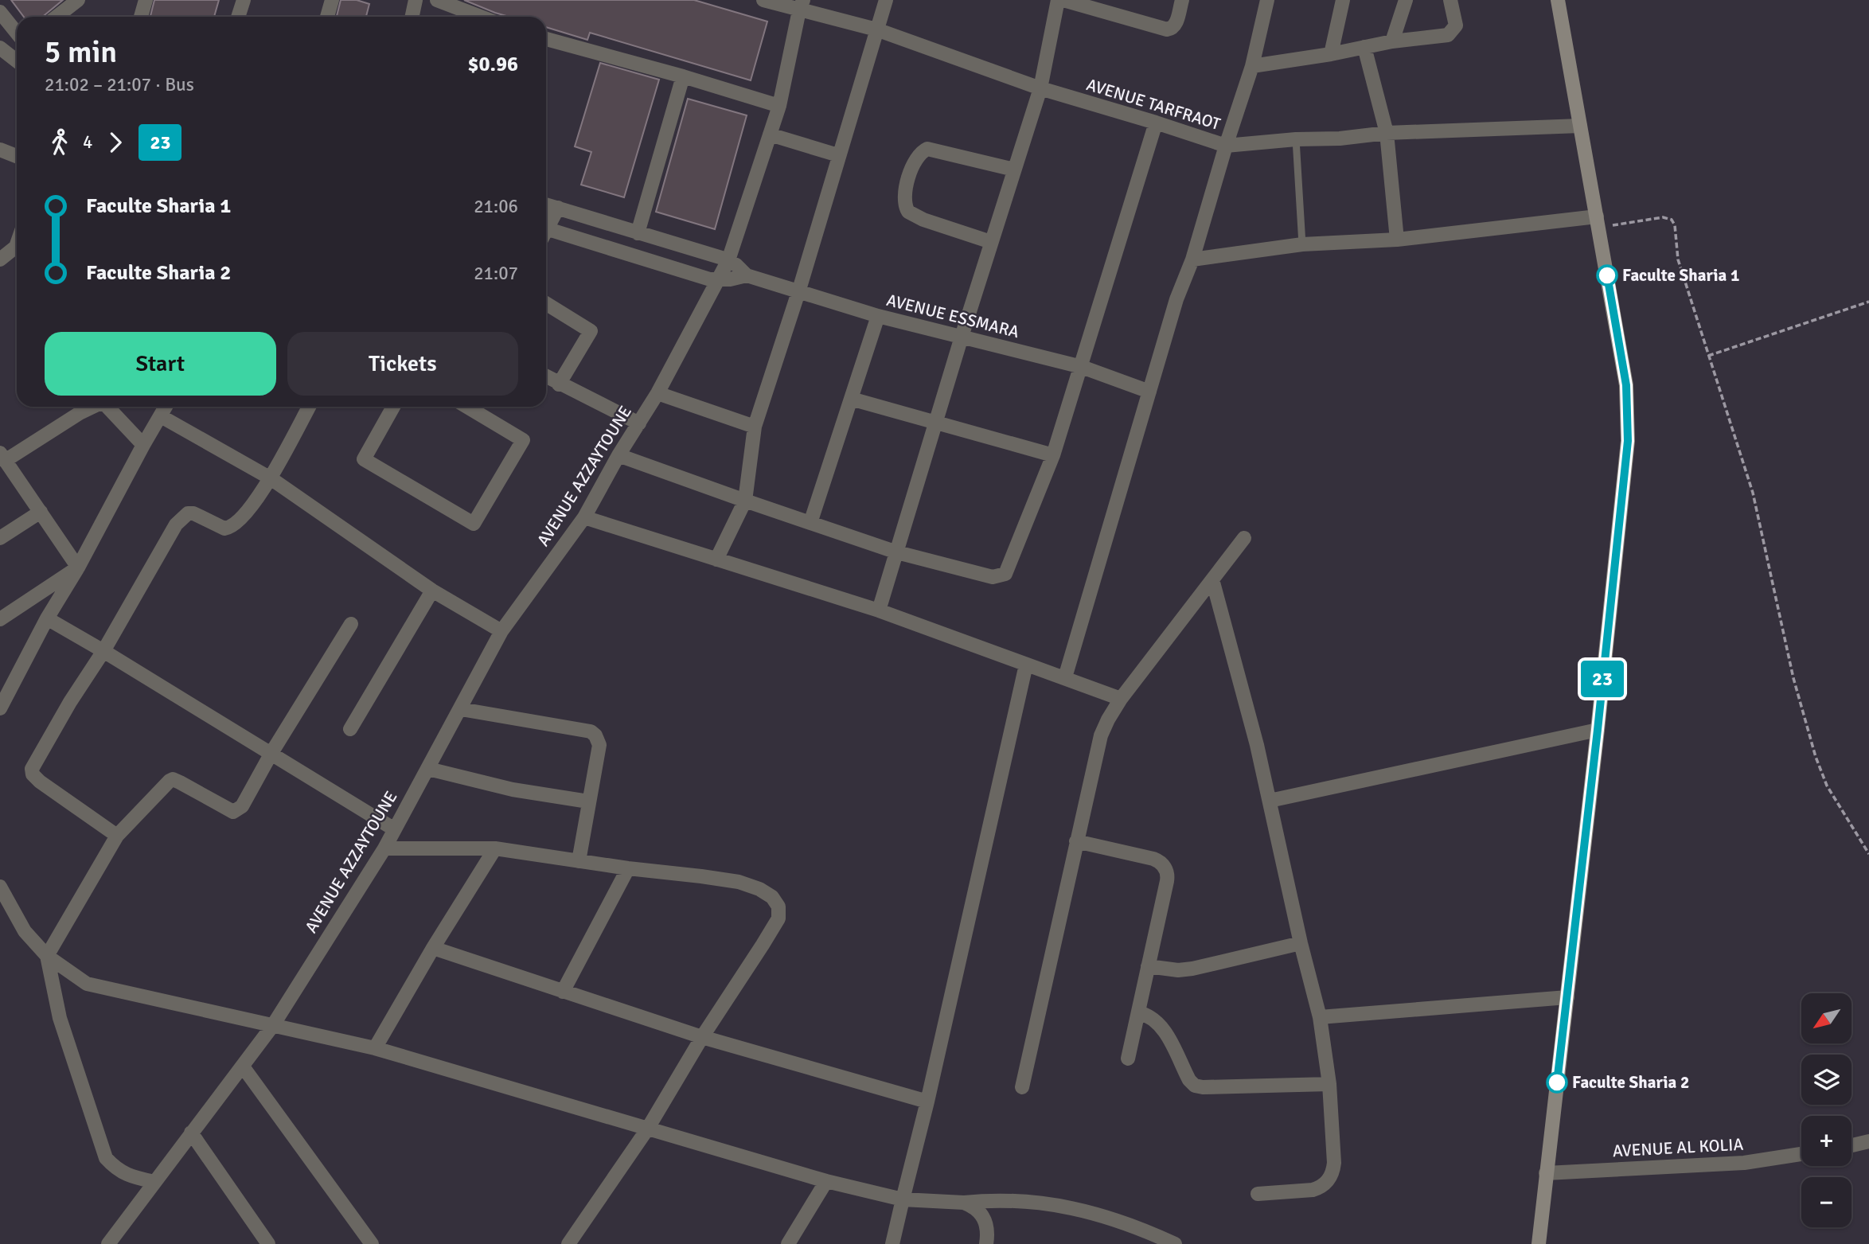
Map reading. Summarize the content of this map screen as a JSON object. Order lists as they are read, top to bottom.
{
  "streets": {
    "street": [
      "AVENUE TARFRAOT",
      "AVENUE ESSMARA",
      "AVENUE AZZAYTOUNE",
      "AVENUE AL KOLIA"
    ]
  },
  "crossings": [
    ["AVENUE TARFRAOT", "AVENUE AZZAYTOUNE"],
    ["AVENUE ESSMARA", "AVENUE AZZAYTOUNE"]
  ],
  "places": ["Faculte Sharia 1", "Faculte Sharia 2"],
  "lines": ["bus line 23"],
  "north": "bottom left",
  "page": {
    "on_map": "23",
    "heading": ["5 min", "21:02 – 21:07 · Bus", "$0.96"],
    "legs": ["4", "23"],
    "list": [
      {
        "name": "Faculte Sharia 1",
        "value": "21:06"
      },
      {
        "name": "Faculte Sharia 2",
        "value": "21:07"
      }
    ],
    "buttons": ["Start", "Tickets"],
    "map_buttons": ["+", "−"]
  }
}
